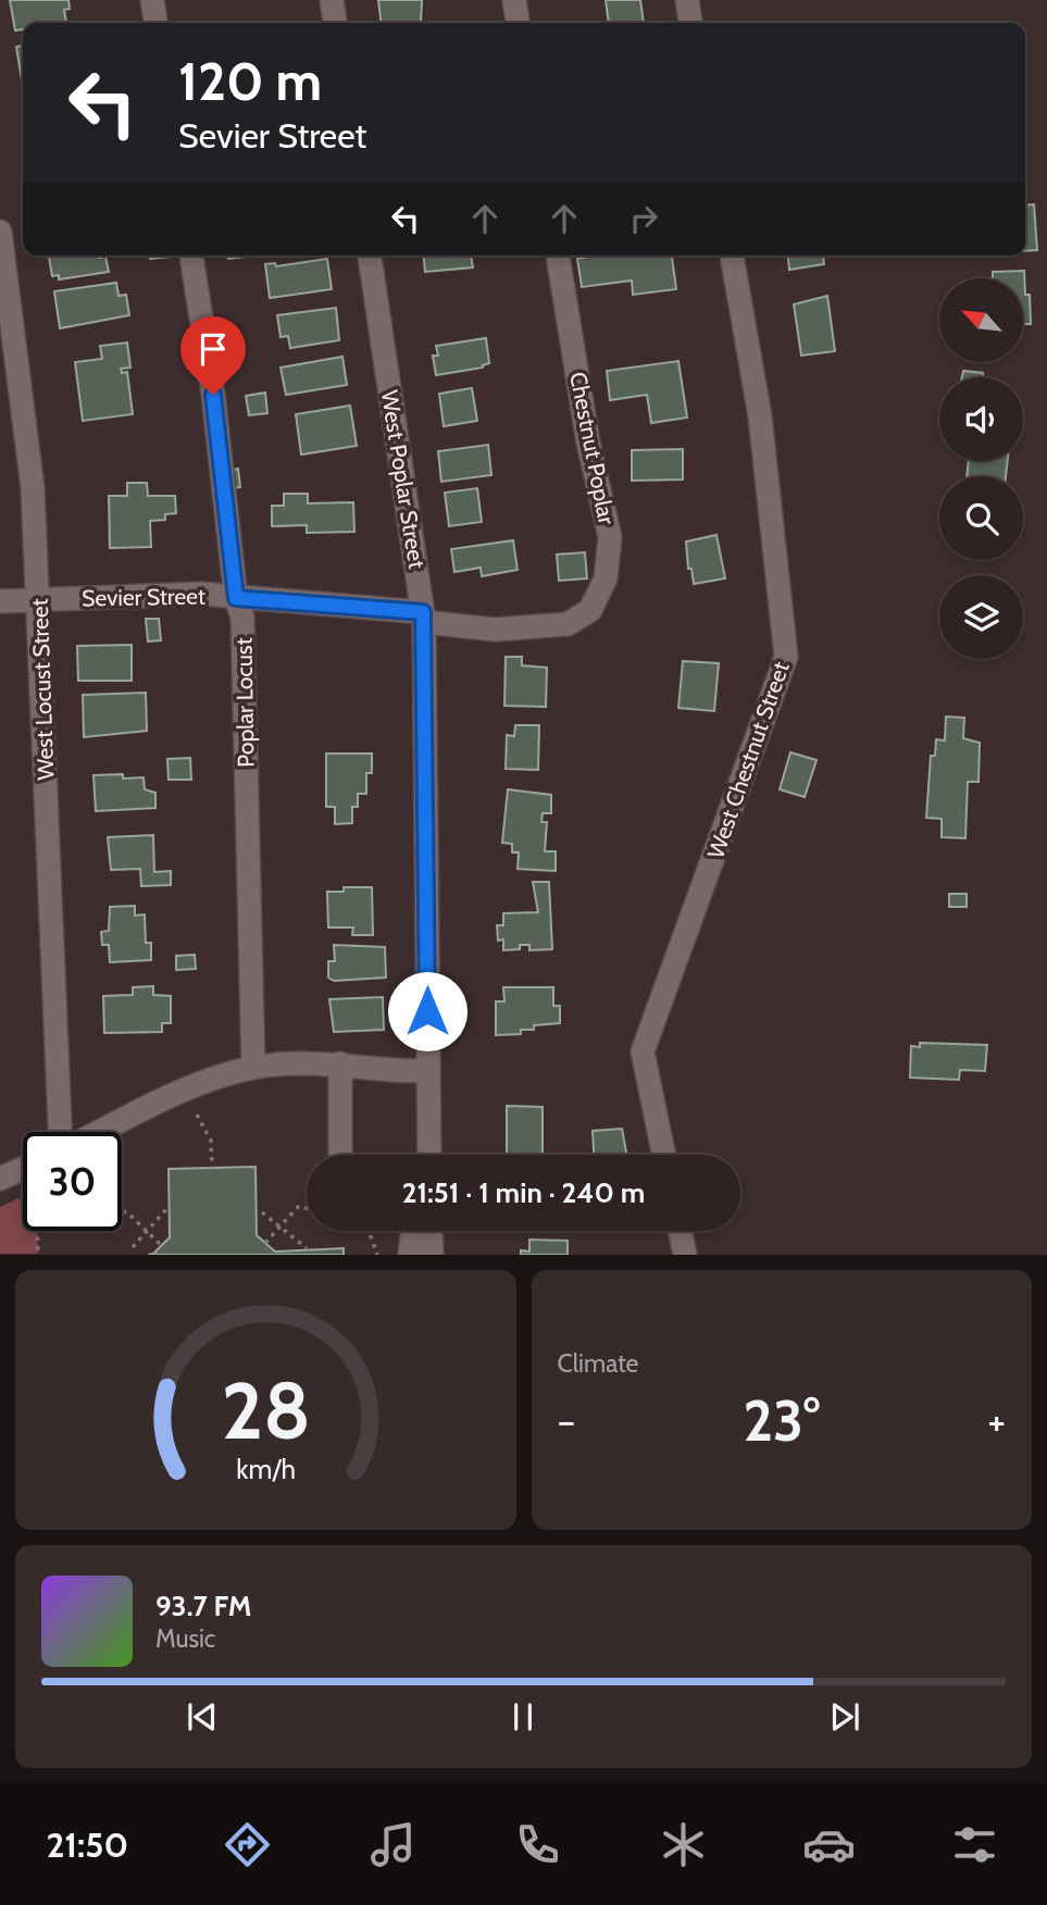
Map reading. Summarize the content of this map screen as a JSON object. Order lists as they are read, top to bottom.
{
  "streets": {
    "street": [
      "Chestnut Poplar",
      "West Poplar Street",
      "Sevier Street",
      "West Locust Street",
      "Poplar Locust",
      "West Chestnut Street"
    ]
  },
  "crossings": [
    ["Chestnut Poplar", "West Poplar Street"],
    ["Chestnut Poplar", "Sevier Street"],
    ["West Poplar Street", "Sevier Street"],
    ["Sevier Street", "West Locust Street"],
    ["Sevier Street", "Poplar Locust"]
  ],
  "north": "top left",
  "page": {
    "turn": ["120 m", "Sevier Street"],
    "limit": "30",
    "trip": "21:51 · 1 min · 240 m",
    "tile": "Climate",
    "heat": ["−", "23°", "+"],
    "song": ["93.7 FM", "Music"],
    "tabs": "21:50",
    "gauge": ["28", "km/h"]
  }
}
